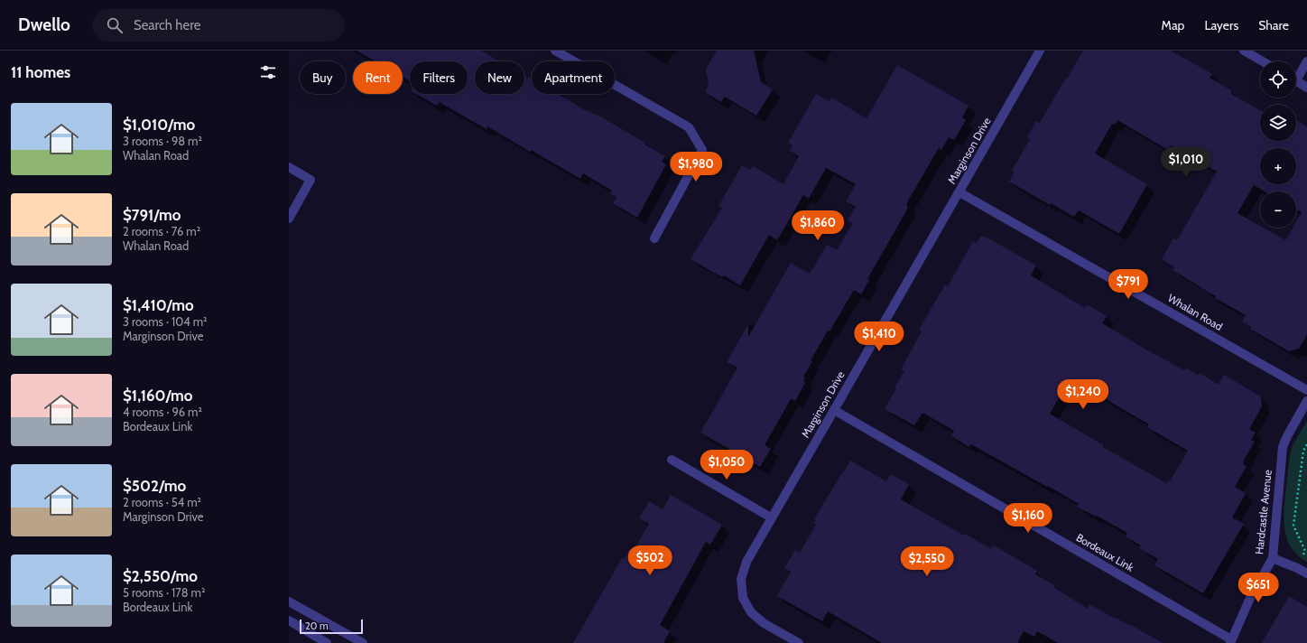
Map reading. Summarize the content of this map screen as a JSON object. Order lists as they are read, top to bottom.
{
  "streets": {
    "street": [
      "Marginson Drive",
      "Whalan Road",
      "Hardcastle Avenue",
      "Bordeaux Link"
    ]
  },
  "crossings": [
    ["Marginson Drive", "Whalan Road"],
    ["Marginson Drive", "Bordeaux Link"],
    ["Hardcastle Avenue", "Bordeaux Link"]
  ],
  "scale_bar": "20 m",
  "page": {
    "header": "Dwello",
    "search": "Search here",
    "nav": ["Map", "Layers", "Share"],
    "heading": "11 homes",
    "map_buttons": ["+", "−"],
    "chip": [
      "Buy",
      "Rent",
      "Filters",
      "New",
      "Apartment"
    ],
    "list": [
      {
        "name": "$1,010/mo",
        "note": "3 rooms · 98 m² · Whalan Road"
      },
      {
        "name": "$791/mo",
        "note": "2 rooms · 76 m² · Whalan Road"
      },
      {
        "name": "$1,410/mo",
        "note": "3 rooms · 104 m² · Marginson Drive"
      },
      {
        "name": "$1,160/mo",
        "note": "4 rooms · 96 m² · Bordeaux Link"
      },
      {
        "name": "$502/mo",
        "note": "2 rooms · 54 m² · Marginson Drive"
      },
      {
        "name": "$2,550/mo",
        "note": "5 rooms · 178 m² · Bordeaux Link"
      }
    ],
    "price": [
      "$1,010",
      "$1,980",
      "$1,860",
      "$791",
      "$1,410",
      "$1,240",
      "$1,050",
      "$1,160",
      "$502",
      "$2,550",
      "$651"
    ],
    "scale": "20 m"
  }
}
